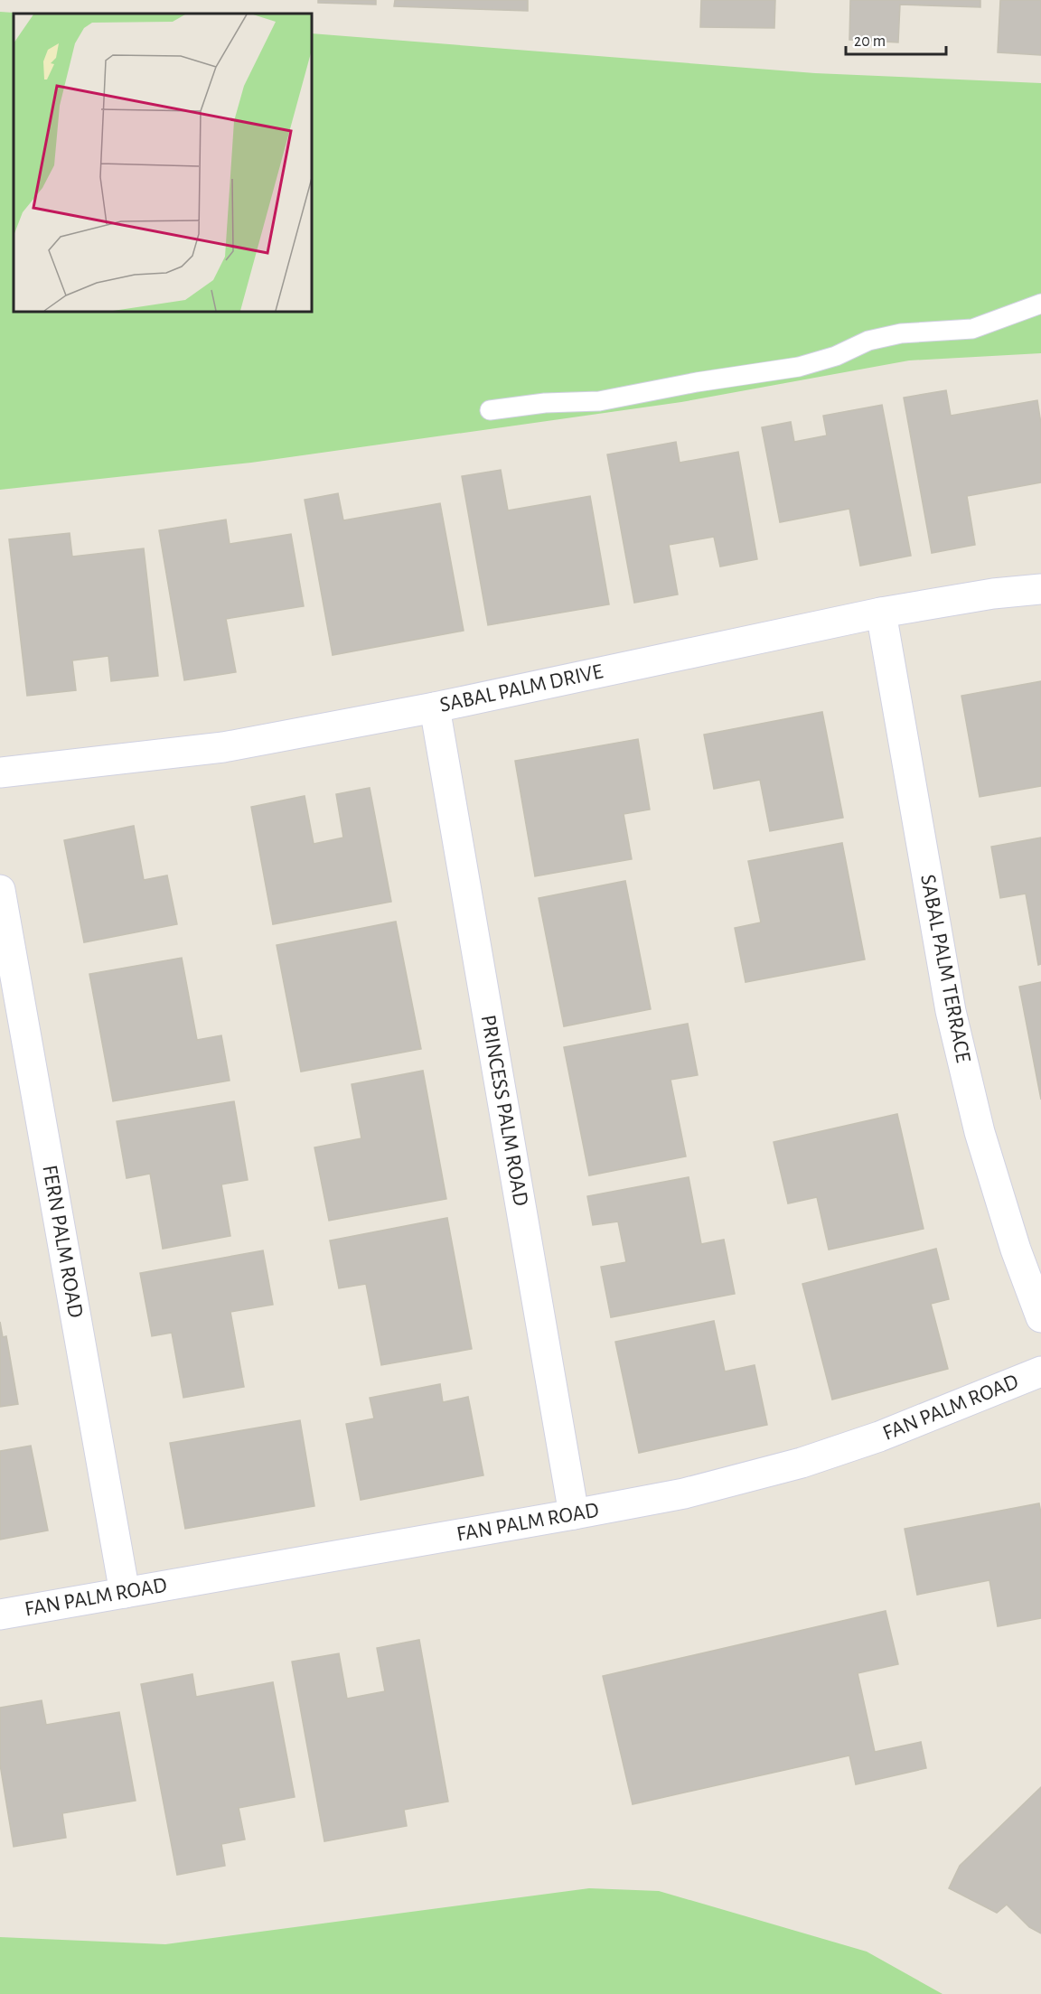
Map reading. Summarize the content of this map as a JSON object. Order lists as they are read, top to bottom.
{
  "streets": {
    "street": [
      "SABAL PALM DRIVE",
      "SABAL PALM TERRACE",
      "PRINCESS PALM ROAD",
      "FERN PALM ROAD",
      "FAN PALM ROAD"
    ]
  },
  "crossings": [
    ["SABAL PALM DRIVE", "SABAL PALM TERRACE"],
    ["SABAL PALM DRIVE", "PRINCESS PALM ROAD"],
    ["PRINCESS PALM ROAD", "FAN PALM ROAD"],
    ["FERN PALM ROAD", "FAN PALM ROAD"]
  ],
  "scale_bar": "20 m"
}
